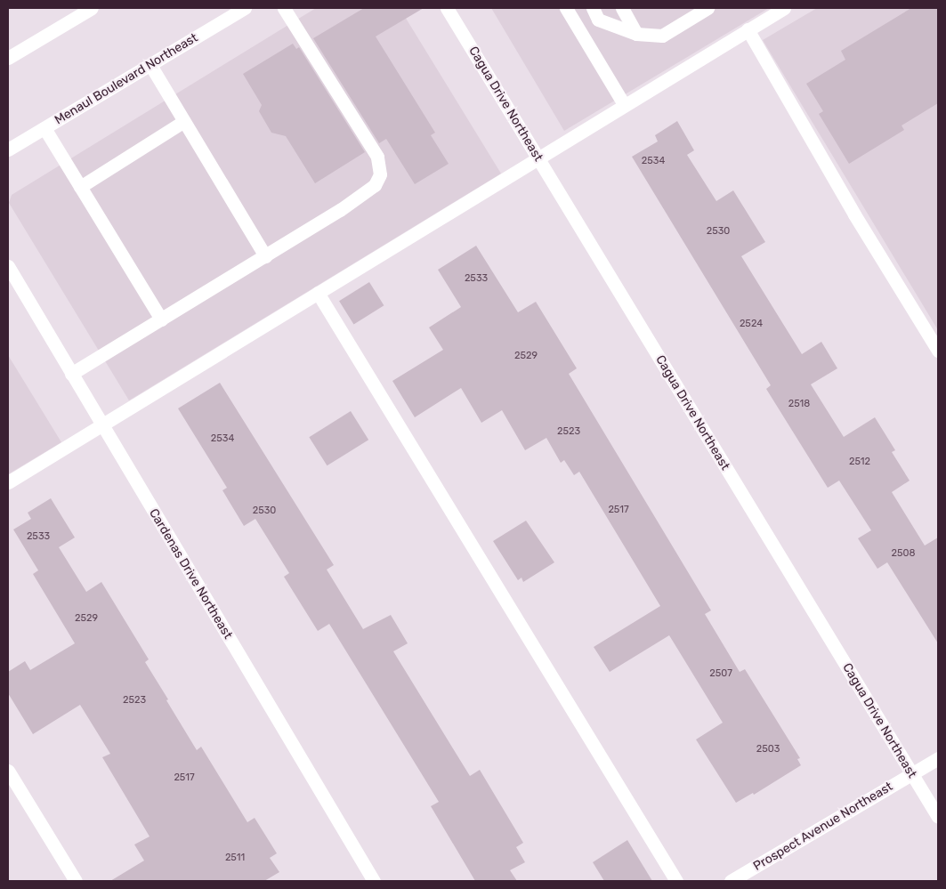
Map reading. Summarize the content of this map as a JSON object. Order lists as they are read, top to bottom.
{
  "streets": {
    "street": [
      "Menaul Boulevard Northeast",
      "Cagua Drive Northeast",
      "Cardenas Drive Northeast",
      "Prospect Avenue Northeast"
    ]
  },
  "crossings": [
    ["Cagua Drive Northeast", "Prospect Avenue Northeast"]
  ],
  "house_numbers": [
    "2534",
    "2530",
    "2533",
    "2524",
    "2529",
    "2518",
    "2523",
    "2534",
    "2512",
    "2517",
    "2530",
    "2533",
    "2508",
    "2529",
    "2507",
    "2523",
    "2503",
    "2517",
    "2511"
  ]
}
